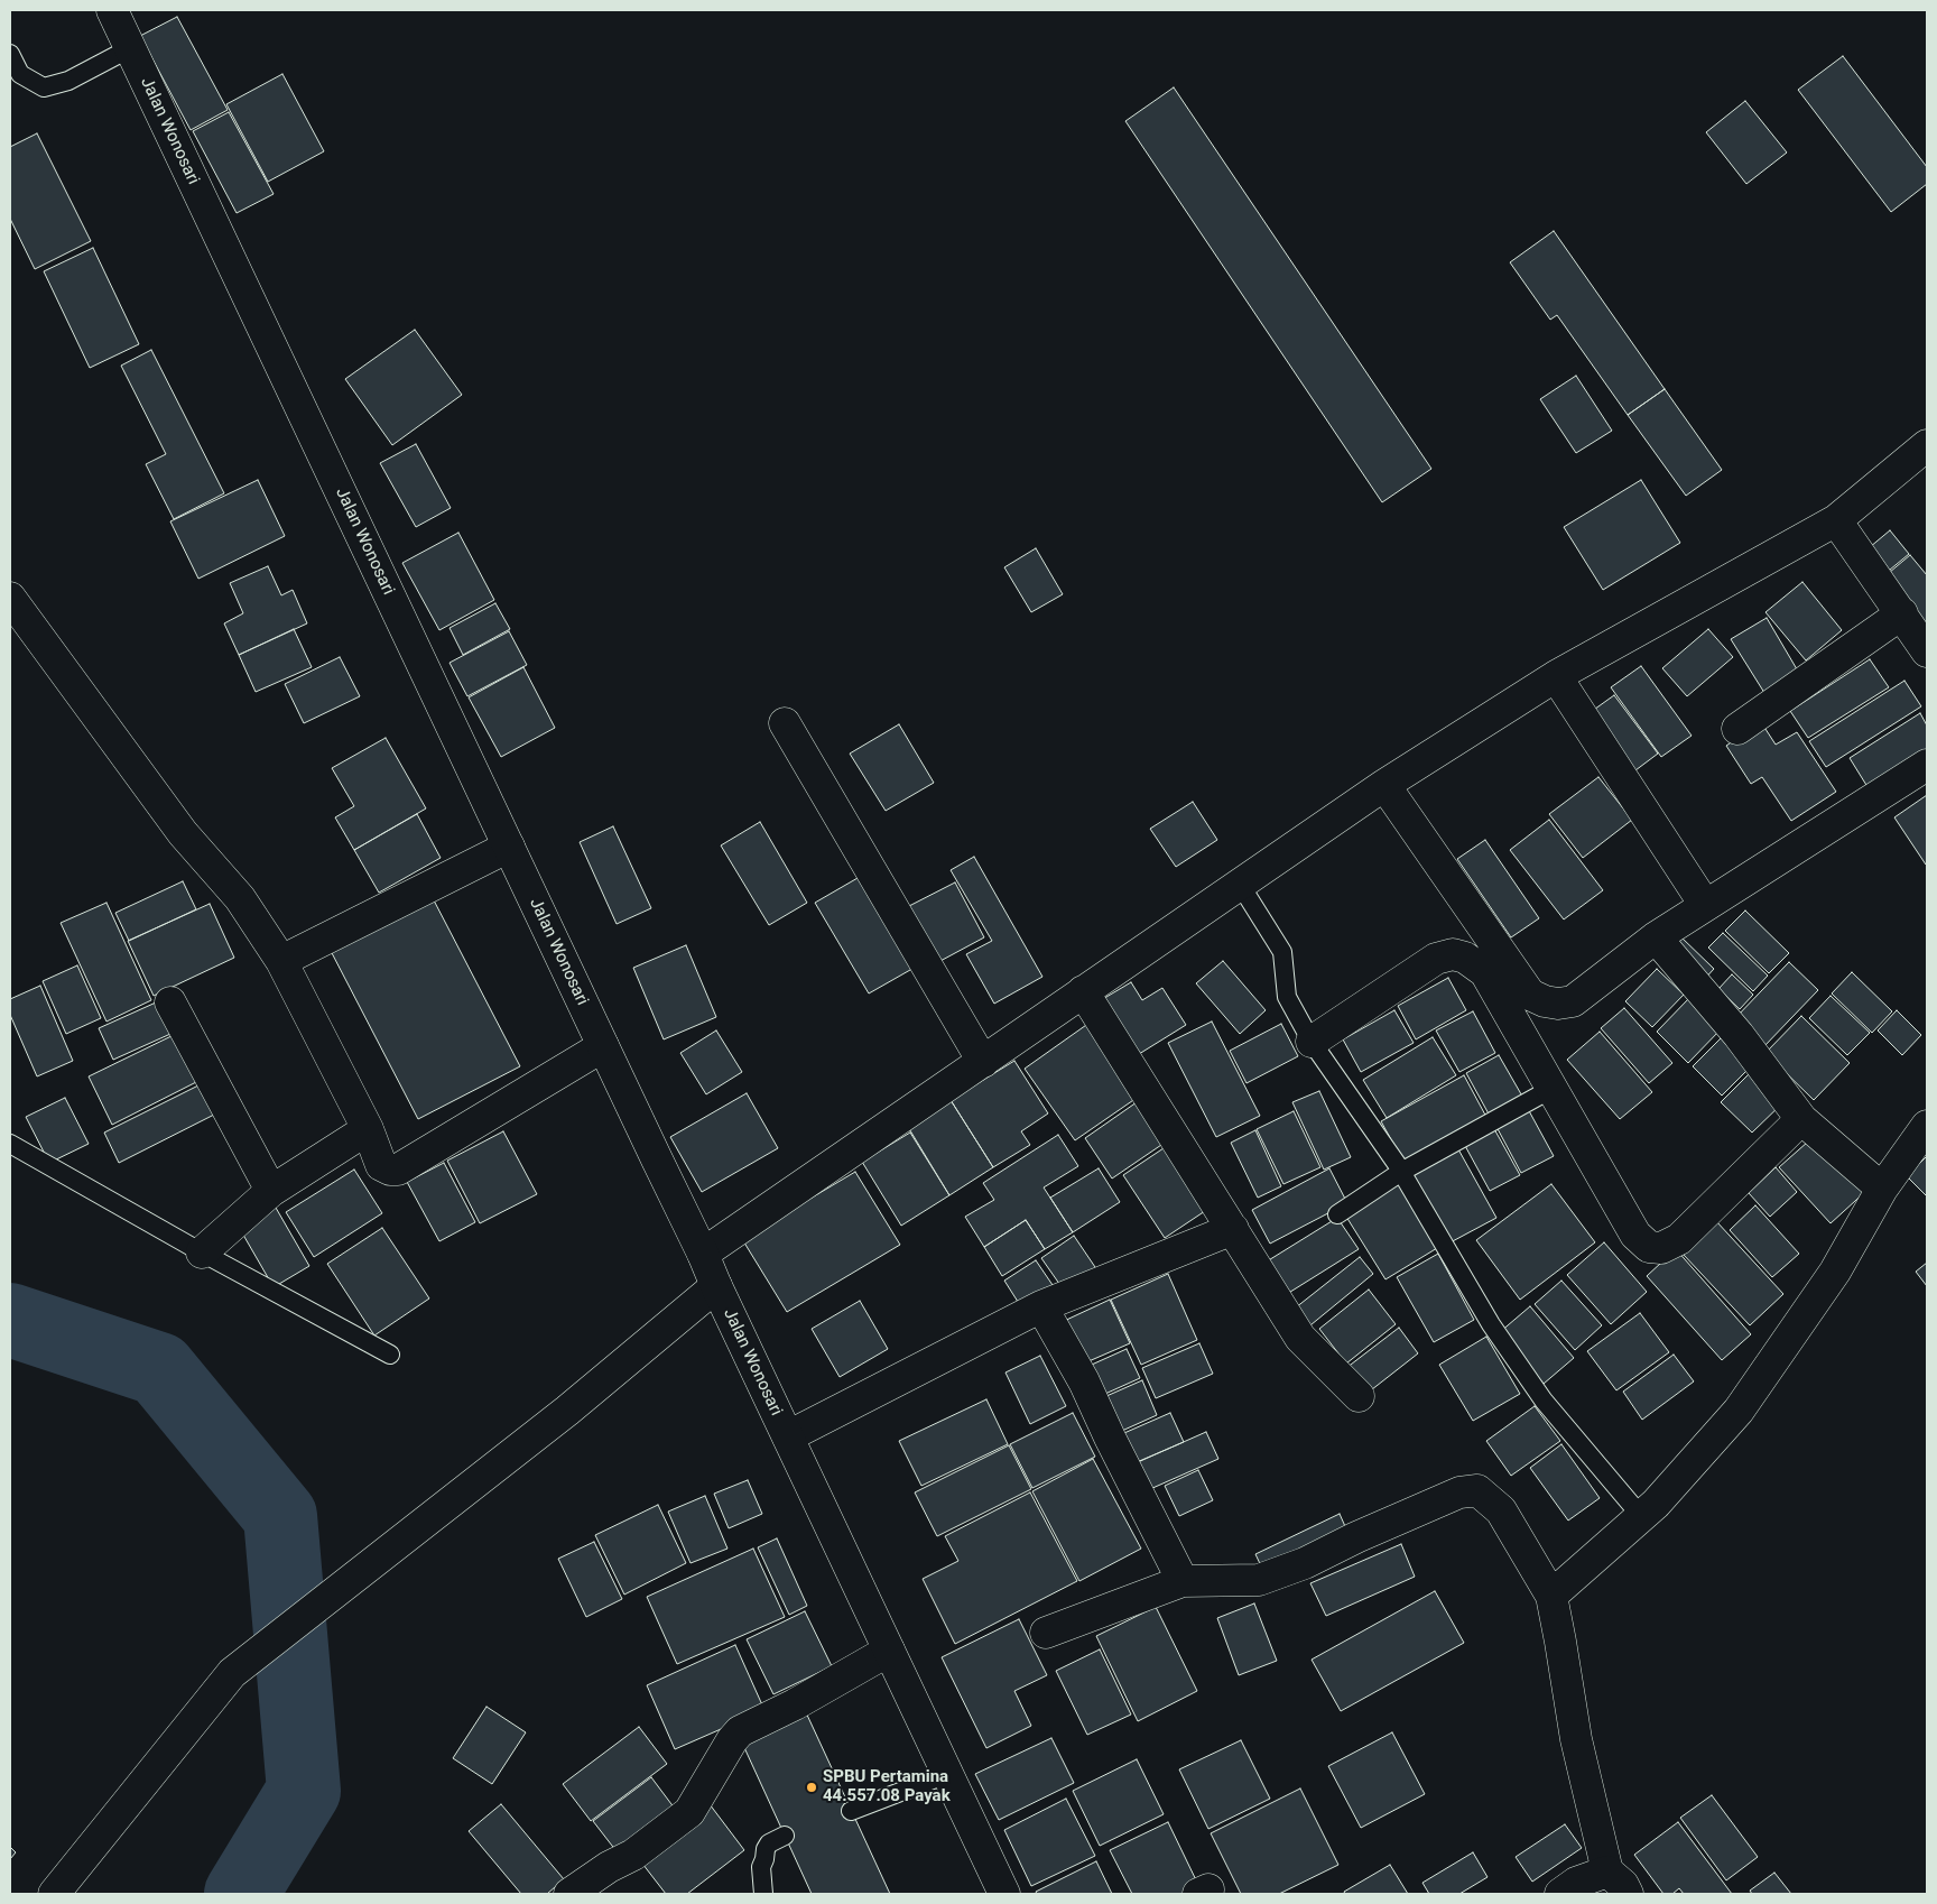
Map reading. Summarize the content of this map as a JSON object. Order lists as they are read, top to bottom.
{
  "streets": {
    "main road": ["Jalan Wonosari"]
  },
  "places": ["SPBU Pertamina 44.557.08 Payak"]
}
